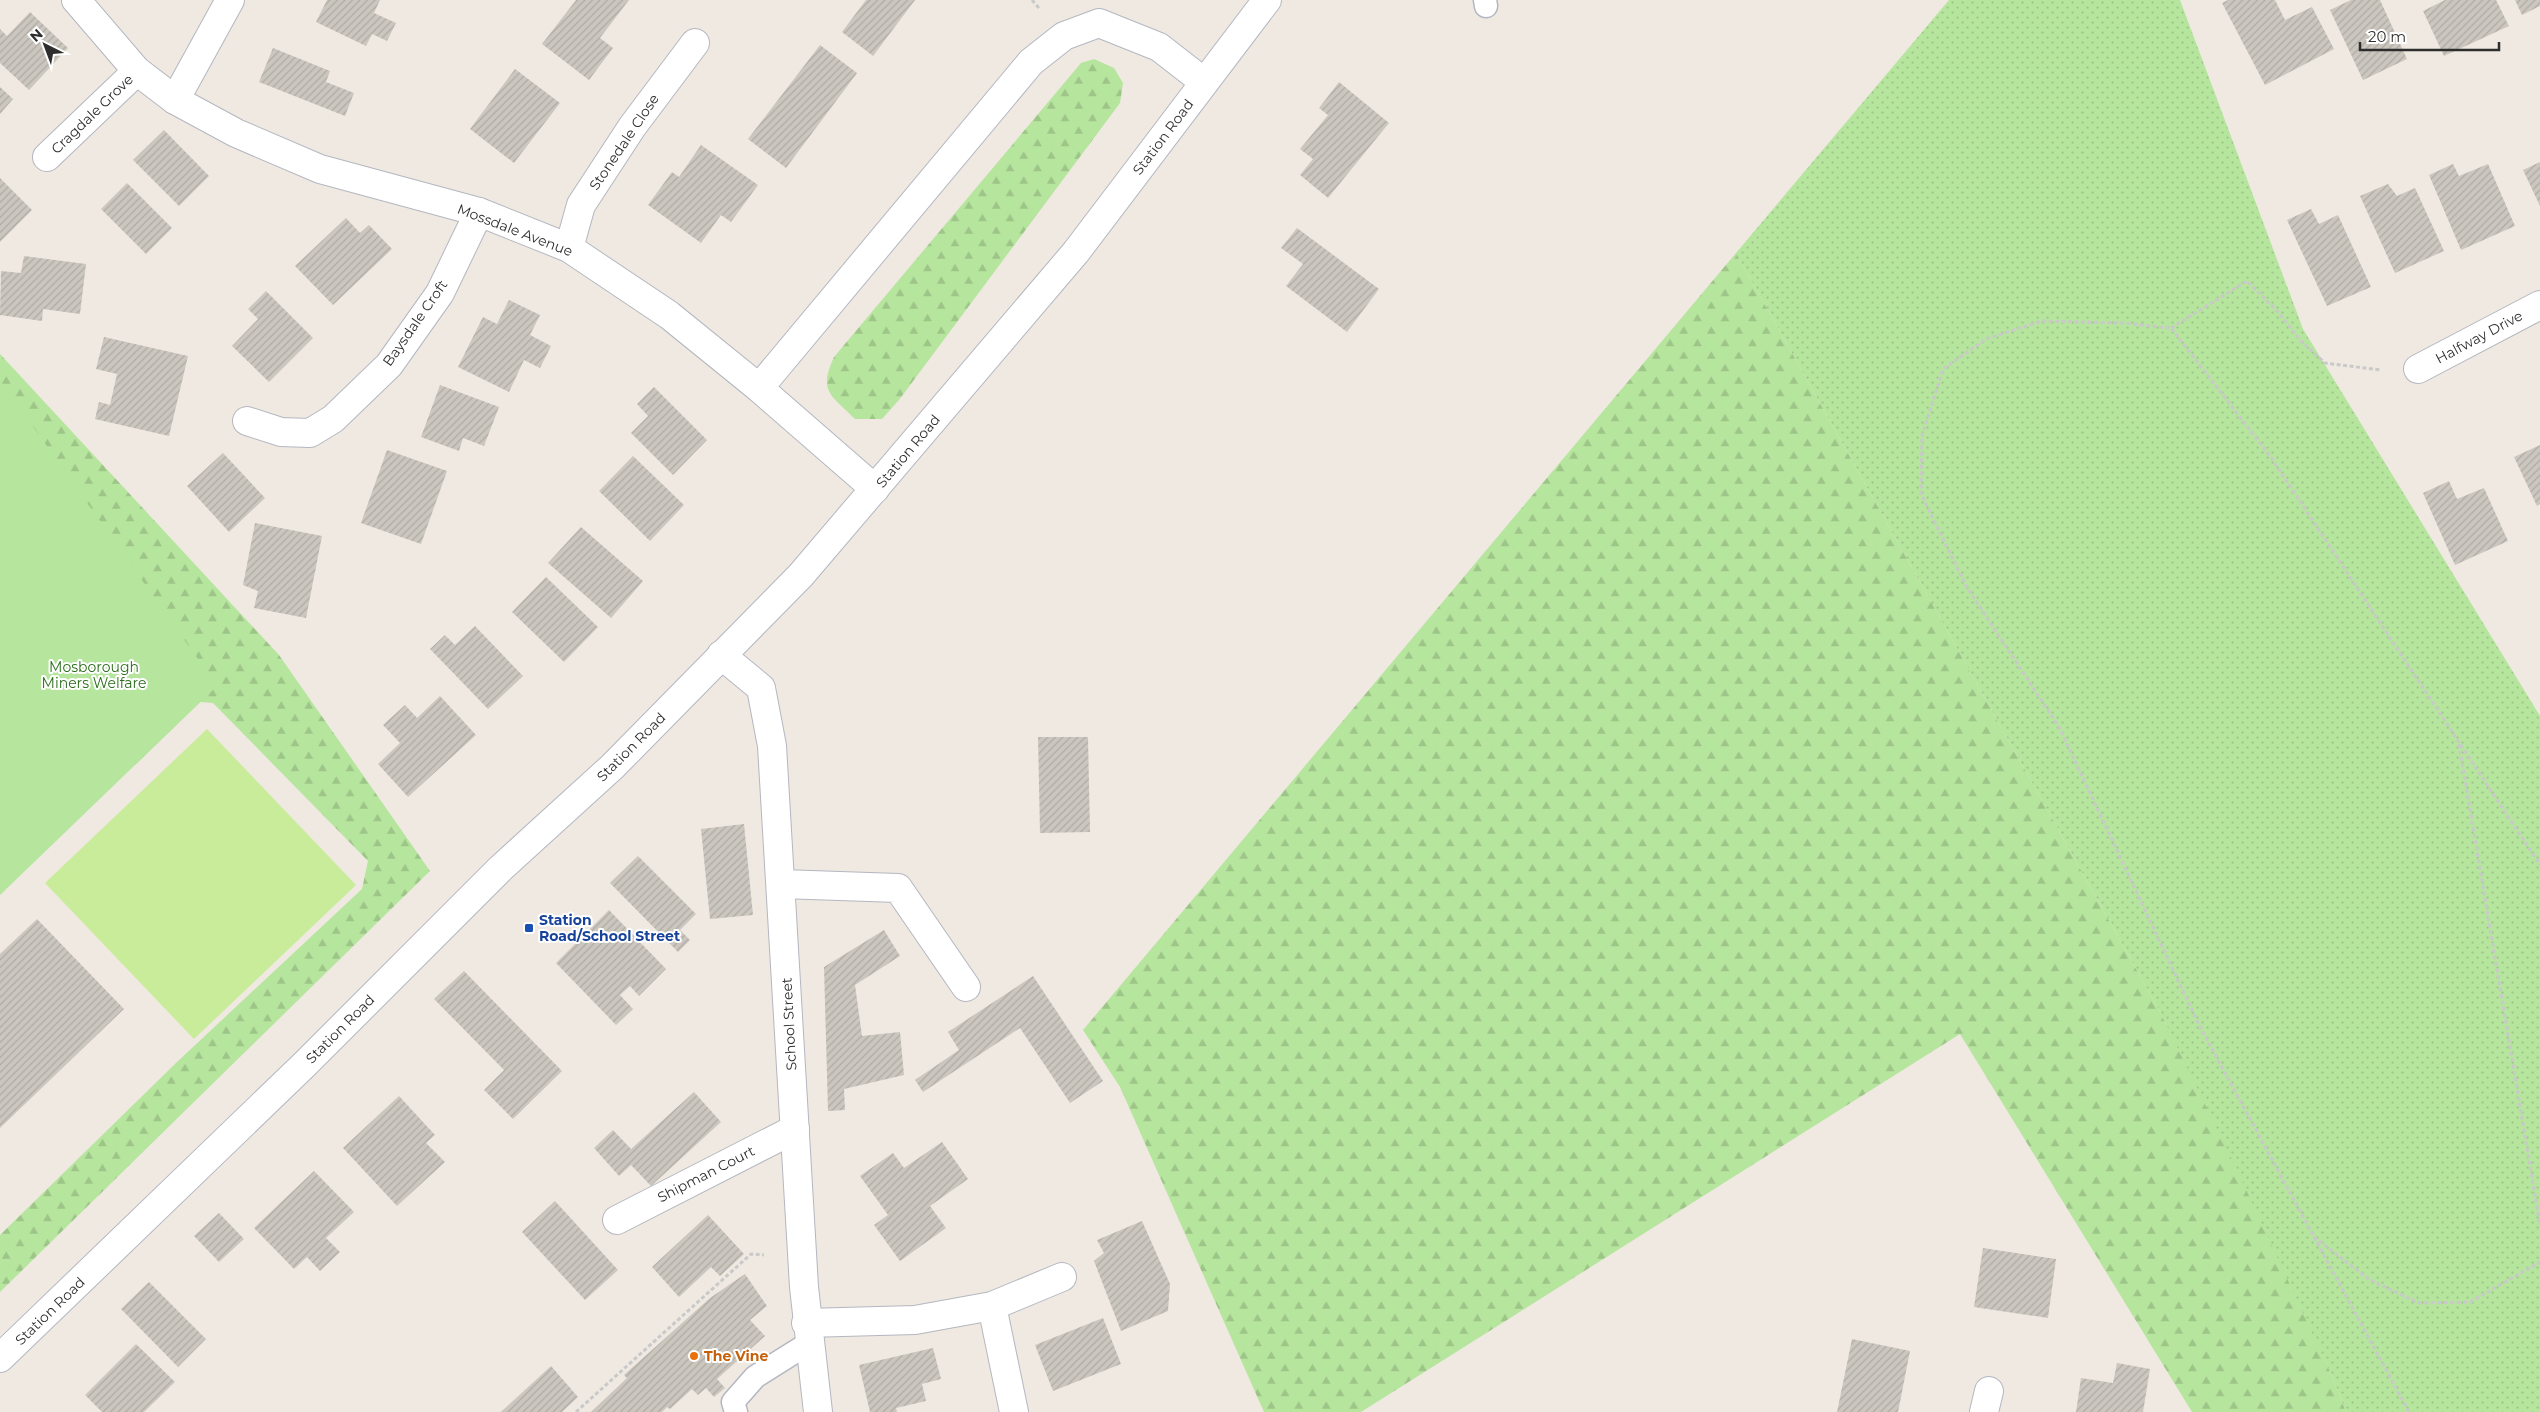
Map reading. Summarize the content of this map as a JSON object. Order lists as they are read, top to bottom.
{
  "streets": {
    "street": [
      "Cragdale Grove",
      "Station Road",
      "Stonedale Close",
      "Mossdale Avenue",
      "Baysdale Croft",
      "Halfway Drive",
      "School Street",
      "Shipman Court"
    ]
  },
  "crossings": [
    ["Cragdale Grove", "Mossdale Avenue"],
    ["Station Road", "Mossdale Avenue"],
    ["Station Road", "School Street"],
    ["Stonedale Close", "Mossdale Avenue"],
    ["Mossdale Avenue", "Baysdale Croft"],
    ["School Street", "Shipman Court"]
  ],
  "parks": ["Mosborough Miners Welfare"],
  "places": {
    "transit": ["Station Road/School Street"],
    "other": ["The Vine"]
  },
  "scale_bar": "20 m",
  "north": "top left"
}
